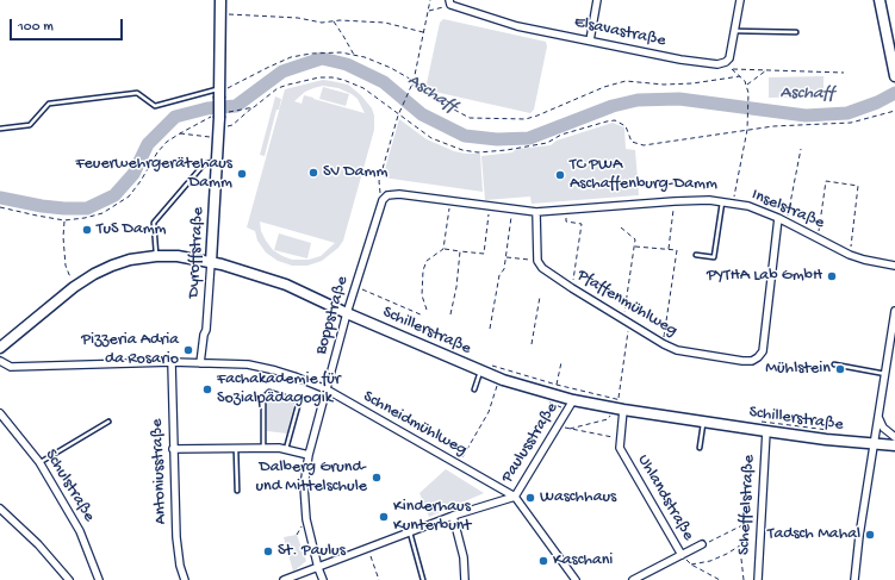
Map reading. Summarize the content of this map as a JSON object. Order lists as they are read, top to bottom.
{
  "streets": {
    "main road": ["Dyroffstraße", "Schillerstraße"],
    "street": [
      "Elsavastraße",
      "Inselstraße",
      "Pfaffenmühlweg",
      "Boppstraße",
      "Schneidmühlweg",
      "Paulusstraße",
      "Antoniusstraße",
      "Schulstraße",
      "Uhlandstraße",
      "Scheffelstraße"
    ]
  },
  "crossings": [
    ["Inselstraße", "Pfaffenmühlweg"],
    ["Inselstraße", "Boppstraße"],
    ["Dyroffstraße", "Schillerstraße"],
    ["Dyroffstraße", "Schneidmühlweg"],
    ["Boppstraße", "Schillerstraße"],
    ["Boppstraße", "Schneidmühlweg"],
    ["Boppstraße", "Paulusstraße"],
    ["Schillerstraße", "Paulusstraße"],
    ["Schillerstraße", "Uhlandstraße"],
    ["Schillerstraße", "Scheffelstraße"],
    ["Schneidmühlweg", "Paulusstraße"],
    ["Schneidmühlweg", "Antoniusstraße"]
  ],
  "water": ["Aschaff"],
  "places": [
    "SV Damm",
    "Feuerwehrgerätehaus Damm",
    "TC PWA Aschaffenburg-Damm",
    "TuS Damm",
    "PYTHA Lab GmbH",
    "Pizzeria Adria da Rosario",
    "Mühlstein",
    "Fachakademie für Sozialpädagogik",
    "Dalberg Grund- und Mittelschule",
    "Waschhaus",
    "Kinderhaus Kunterbunt",
    "Tadsch Mahal",
    "St. Paulus",
    "Kaschani"
  ],
  "scale_bar": "100 m"
}
